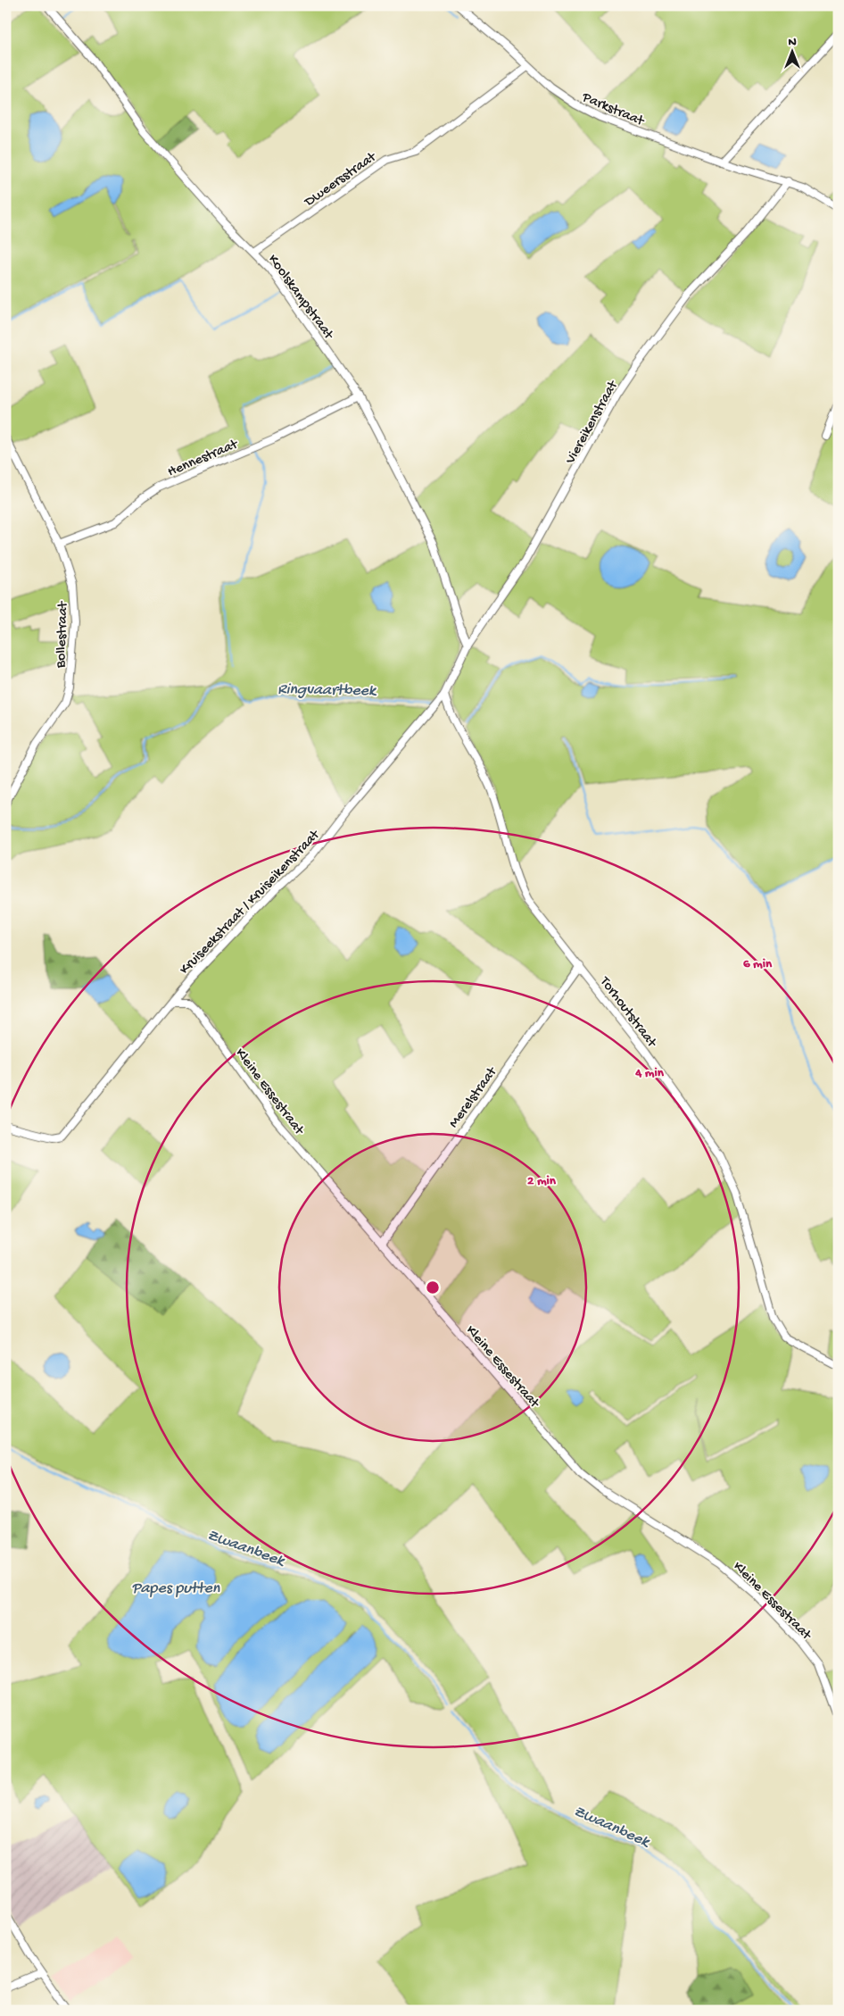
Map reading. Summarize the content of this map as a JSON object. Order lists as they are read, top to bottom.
{
  "streets": {
    "street": [
      "Parkstraat",
      "Dweersstraat",
      "Koolskampstraat",
      "Viereikenstraat",
      "Hennestraat",
      "Bollestraat",
      "Kruiseekstraat / Kruiseikenstraat",
      "Torhoutstraat",
      "Kleine Essestraat",
      "Merelstraat"
    ]
  },
  "crossings": [
    ["Parkstraat", "Dweersstraat"],
    ["Parkstraat", "Viereikenstraat"],
    ["Dweersstraat", "Koolskampstraat"],
    ["Koolskampstraat", "Viereikenstraat"],
    ["Koolskampstraat", "Hennestraat"],
    ["Viereikenstraat", "Kruiseekstraat / Kruiseikenstraat"],
    ["Viereikenstraat", "Torhoutstraat"],
    ["Hennestraat", "Bollestraat"],
    ["Kruiseekstraat / Kruiseikenstraat", "Torhoutstraat"],
    ["Kruiseekstraat / Kruiseikenstraat", "Kleine Essestraat"],
    ["Torhoutstraat", "Merelstraat"],
    ["Kleine Essestraat", "Merelstraat"]
  ],
  "water": ["Ringvaartbeek", "Zwaanbeek", "Papes putten"],
  "north": "top",
  "rings": ["6 min", "4 min", "2 min"]
}
